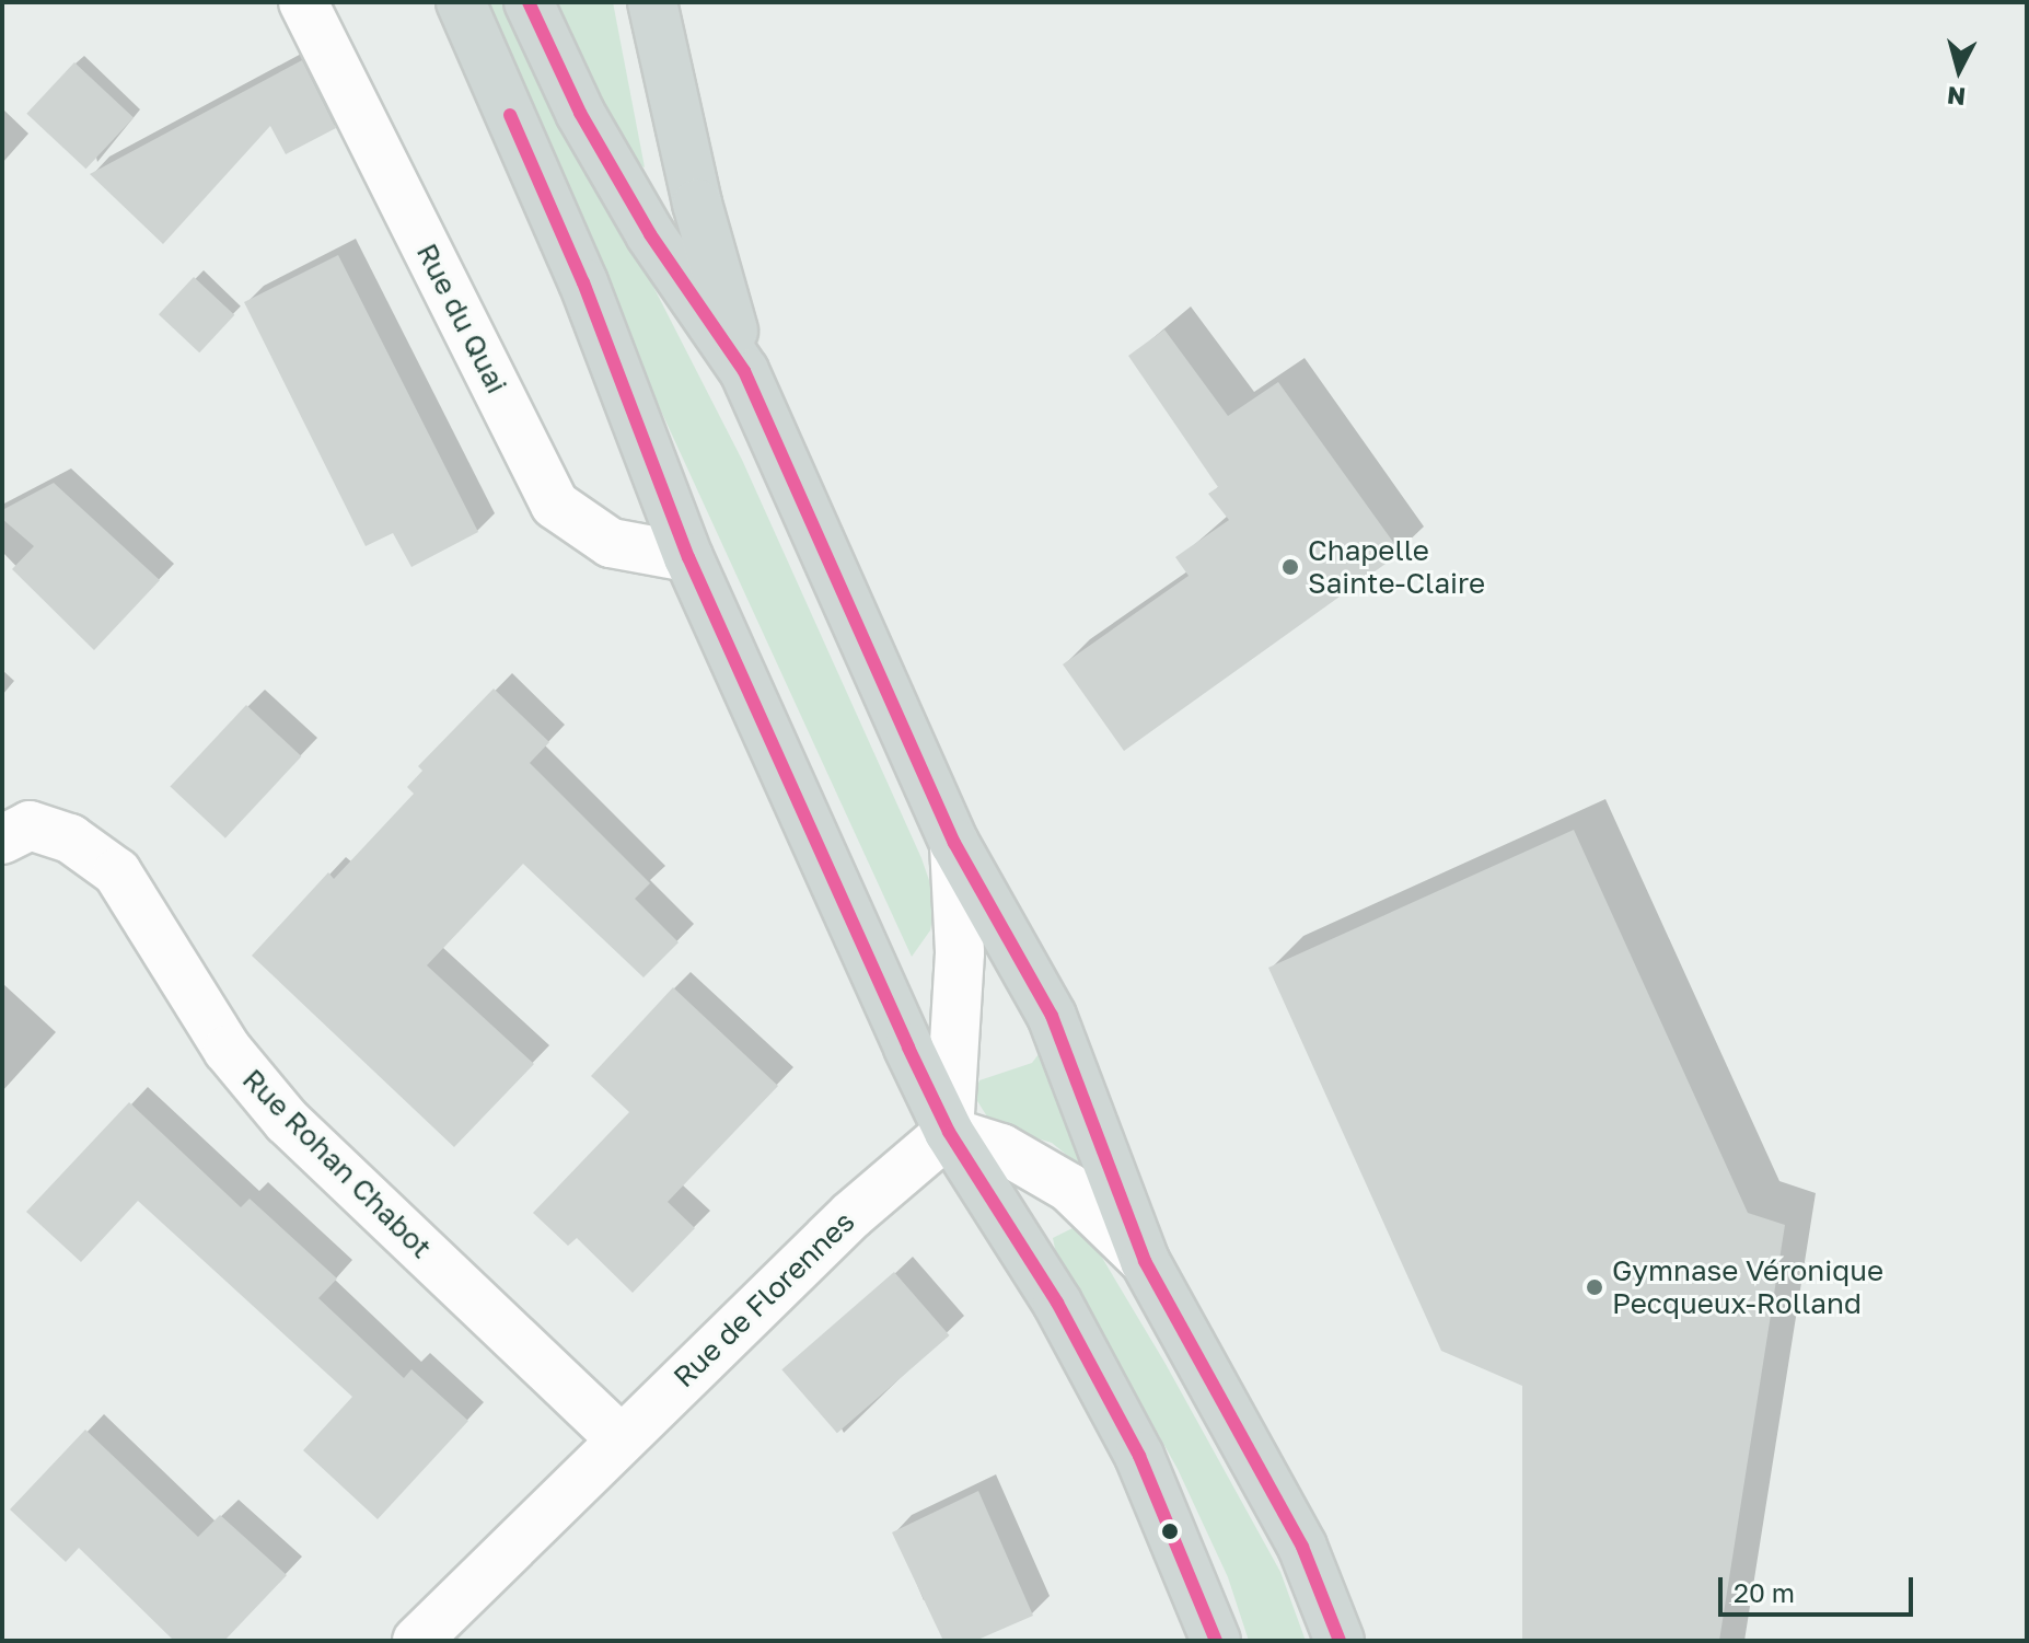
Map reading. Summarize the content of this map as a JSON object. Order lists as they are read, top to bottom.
{
  "streets": {
    "street": ["Rue du Quai", "Rue Rohan Chabot", "Rue de Florennes"]
  },
  "crossings": [
    ["Rue Rohan Chabot", "Rue de Florennes"]
  ],
  "places": ["Chapelle Sainte-Claire", "Gymnase Véronique Pecqueux-Rolland"],
  "scale_bar": "20 m",
  "north": "bottom"
}
